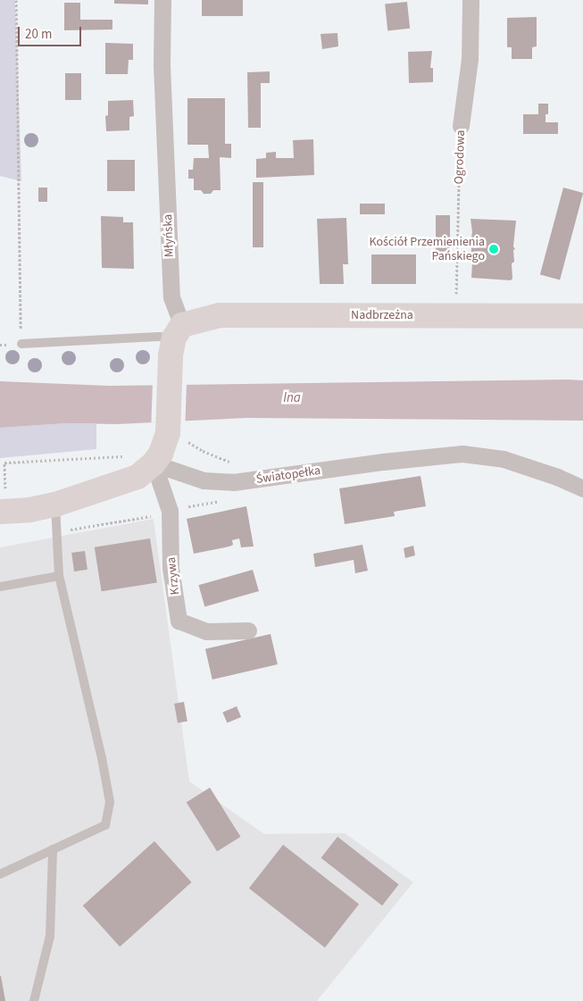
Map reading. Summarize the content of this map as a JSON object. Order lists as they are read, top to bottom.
{
  "streets": {
    "street": [
      "Ogrodowa",
      "Młyńska",
      "Nadbrzeżna",
      "Światopełka",
      "Krzywa"
    ]
  },
  "crossings": [
    ["Ogrodowa", "Nadbrzeżna"],
    ["Młyńska", "Nadbrzeżna"],
    ["Młyńska", "Światopełka"],
    ["Młyńska", "Krzywa"],
    ["Światopełka", "Krzywa"]
  ],
  "water": ["Ina"],
  "places": ["Kościół Przemienienia Pańskiego"],
  "scale_bar": "20 m"
}
